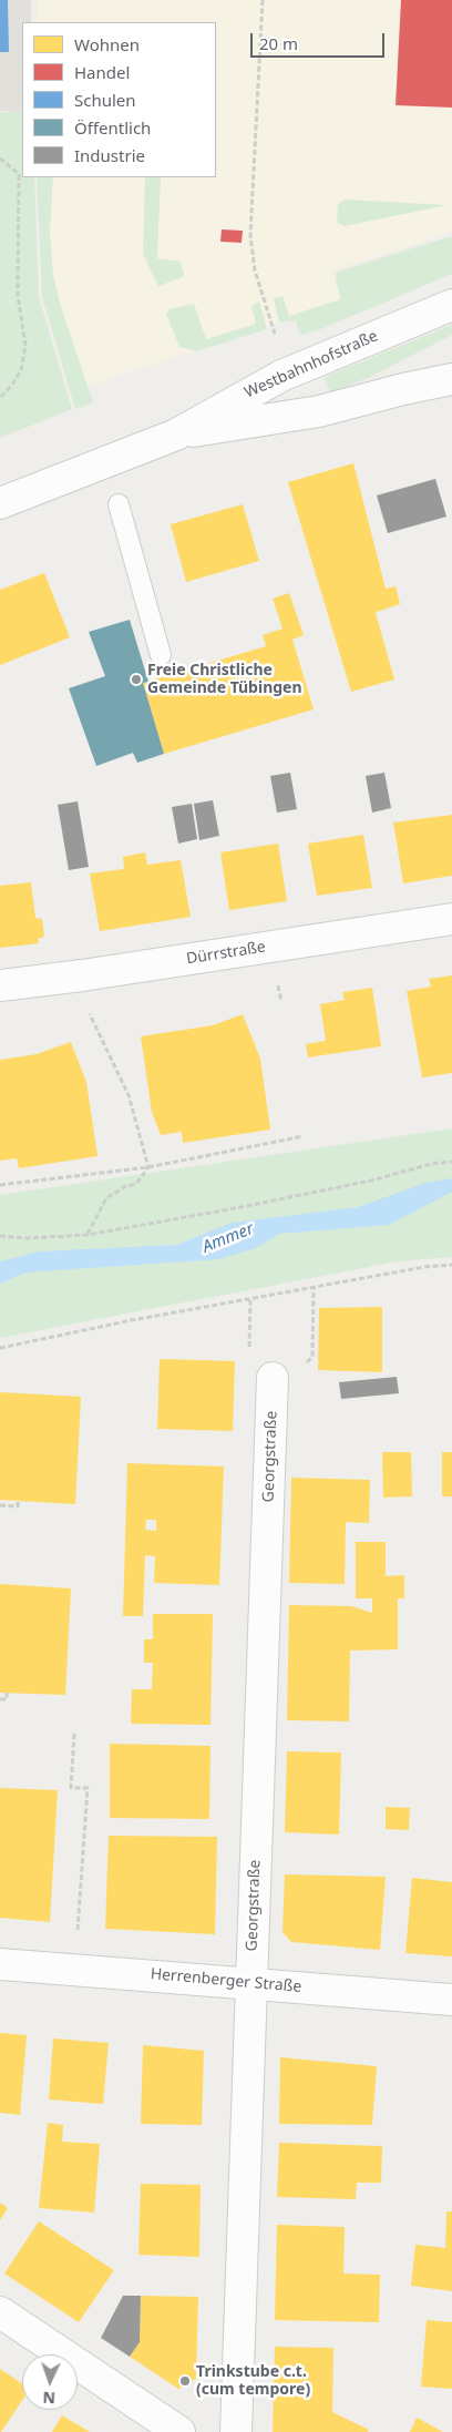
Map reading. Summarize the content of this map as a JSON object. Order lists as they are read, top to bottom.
{
  "streets": {
    "street": [
      "Westbahnhofstraße",
      "Dürrstraße",
      "Georgstraße",
      "Herrenberger Straße"
    ]
  },
  "crossings": [
    ["Georgstraße", "Herrenberger Straße"]
  ],
  "water": ["Ammer"],
  "places": ["Freie Christliche Gemeinde Tübingen", "Trinkstube c.t. (cum tempore)"],
  "legend": [
    "Wohnen",
    "Handel",
    "Schulen",
    "Öffentlich",
    "Industrie"
  ],
  "scale_bar": "20 m",
  "north": "bottom"
}
